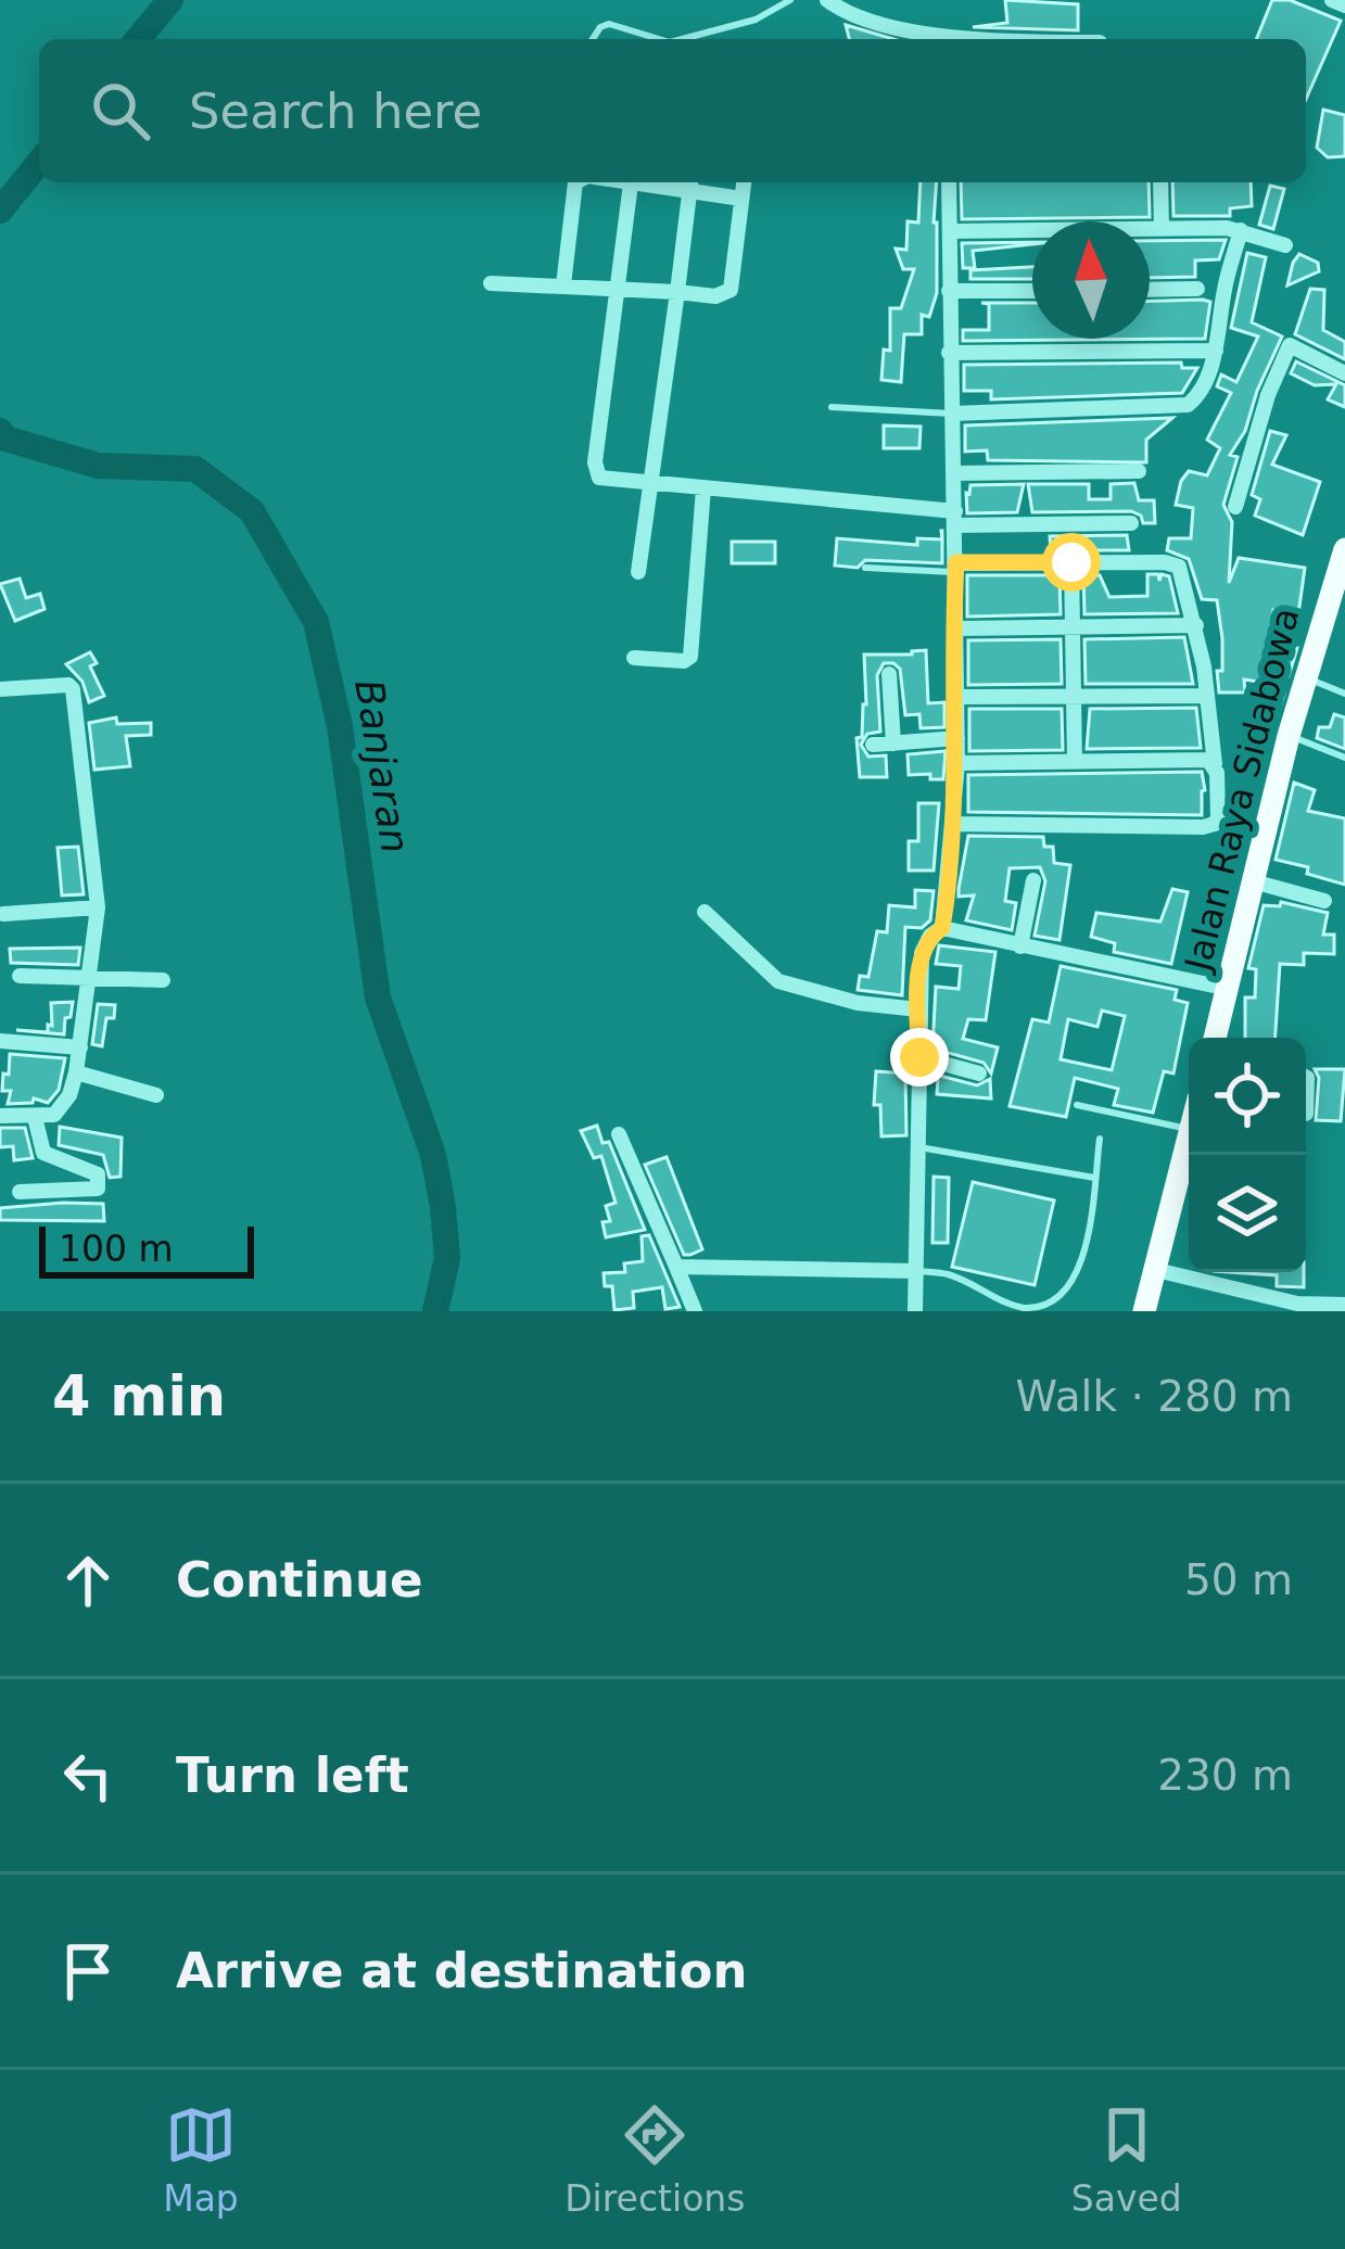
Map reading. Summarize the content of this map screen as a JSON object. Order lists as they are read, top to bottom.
{
  "streets": {
    "highway": ["Jalan Raya Sidabowa"]
  },
  "water": ["Banjaran"],
  "scale_bar": "100 m",
  "north": "top",
  "page": {
    "search": "Search here",
    "scale": "100 m",
    "heading": ["4 min", "Walk · 280 m"],
    "list": [
      ["Continue", "50 m"],
      ["Turn left", "230 m"],
      "Arrive at destination"
    ],
    "nav": ["Map", "Directions", "Saved"]
  }
}
